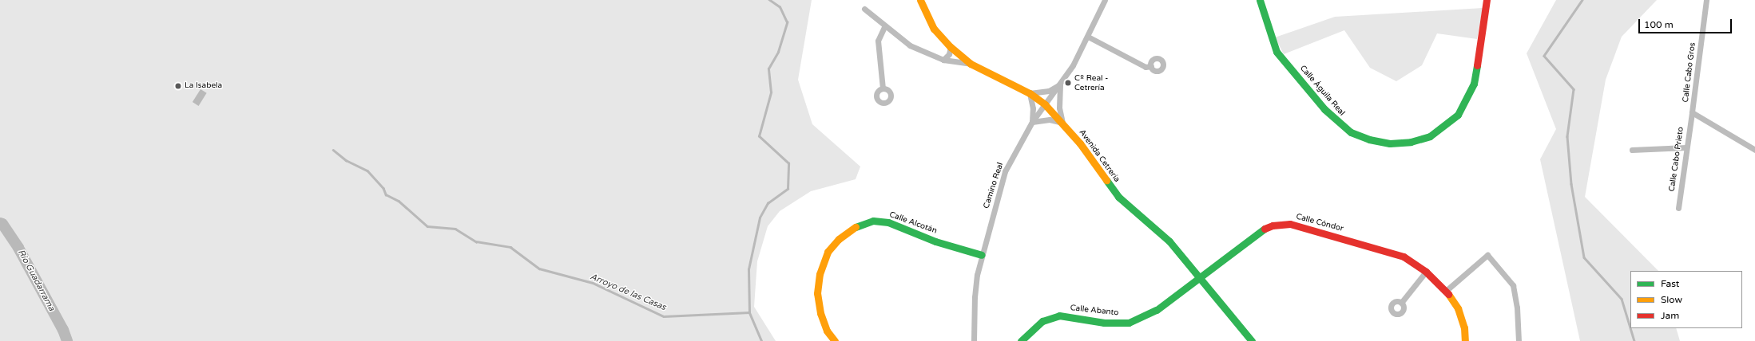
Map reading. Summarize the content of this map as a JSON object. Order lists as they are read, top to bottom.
{
  "streets": {
    "street": [
      "Calle Cabo Gros",
      "Calle Águila Real",
      "Avenida Cetrería",
      "Calle Cabo Prieto",
      "Camino Real",
      "Calle Alcotán",
      "Calle Cóndor",
      "Calle Abanto"
    ]
  },
  "crossings": [
    ["Calle Cabo Gros", "Calle Cabo Prieto"],
    ["Avenida Cetrería", "Camino Real"],
    ["Avenida Cetrería", "Calle Cóndor"],
    ["Avenida Cetrería", "Calle Abanto"],
    ["Camino Real", "Calle Alcotán"],
    ["Calle Cóndor", "Calle Abanto"]
  ],
  "water": ["Río Guadarrama", "Arroyo de las Casas"],
  "places": ["Cº Real - Cetrería", "La Isabela"],
  "legend": ["Fast", "Slow", "Jam"],
  "scale_bar": "100 m"
}
